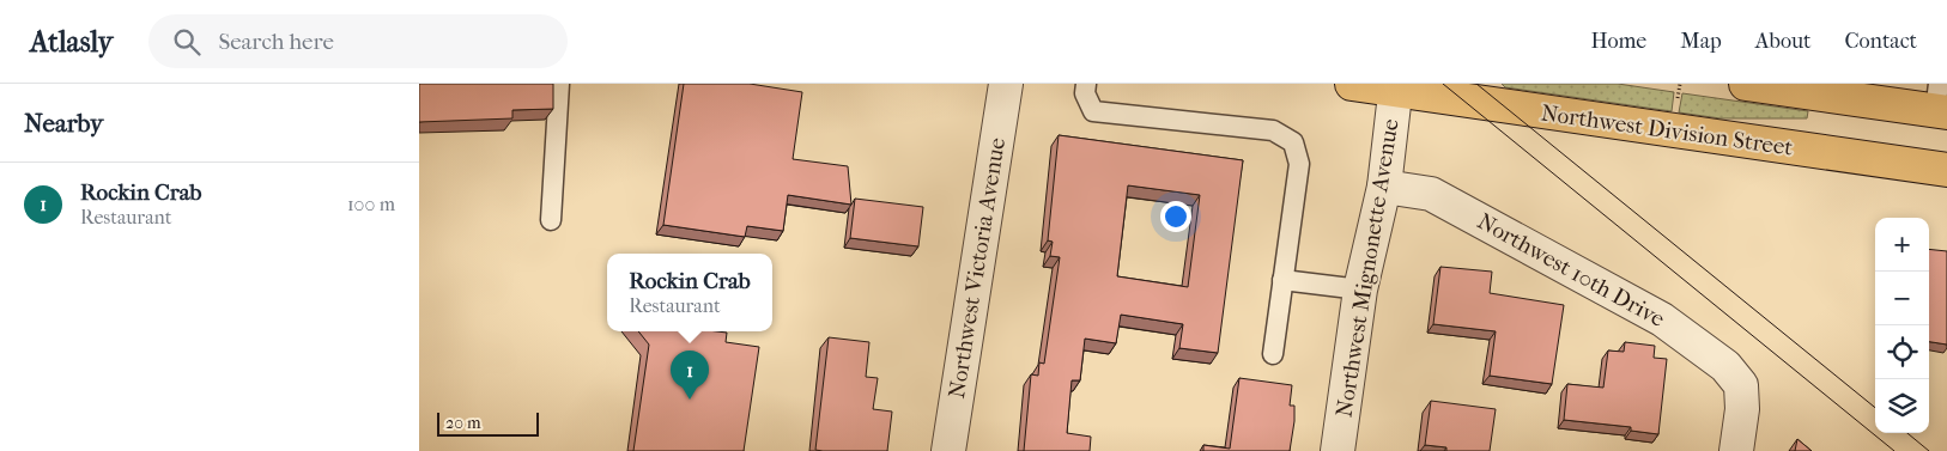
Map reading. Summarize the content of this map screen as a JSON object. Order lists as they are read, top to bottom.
{
  "streets": {
    "main road": ["Northwest Division Street"],
    "street": ["Northwest Victoria Avenue", "Northwest Mignonette Avenue", "Northwest 10th Drive"]
  },
  "crossings": [
    ["Northwest Division Street", "Northwest Mignonette Avenue"],
    ["Northwest Mignonette Avenue", "Northwest 10th Drive"]
  ],
  "scale_bar": "20 m",
  "page": {
    "header": "Atlasly",
    "search": "Search here",
    "nav": [
      "Home",
      "Map",
      "About",
      "Contact"
    ],
    "heading": "Nearby",
    "list": [
      {
        "mark": "1",
        "name": "Rockin Crab",
        "note": "Restaurant",
        "value": "100 m"
      }
    ],
    "map_buttons": ["+", "−"],
    "popup": ["Rockin Crab", "Restaurant"],
    "pins": "1",
    "scale": "20 m"
  }
}
